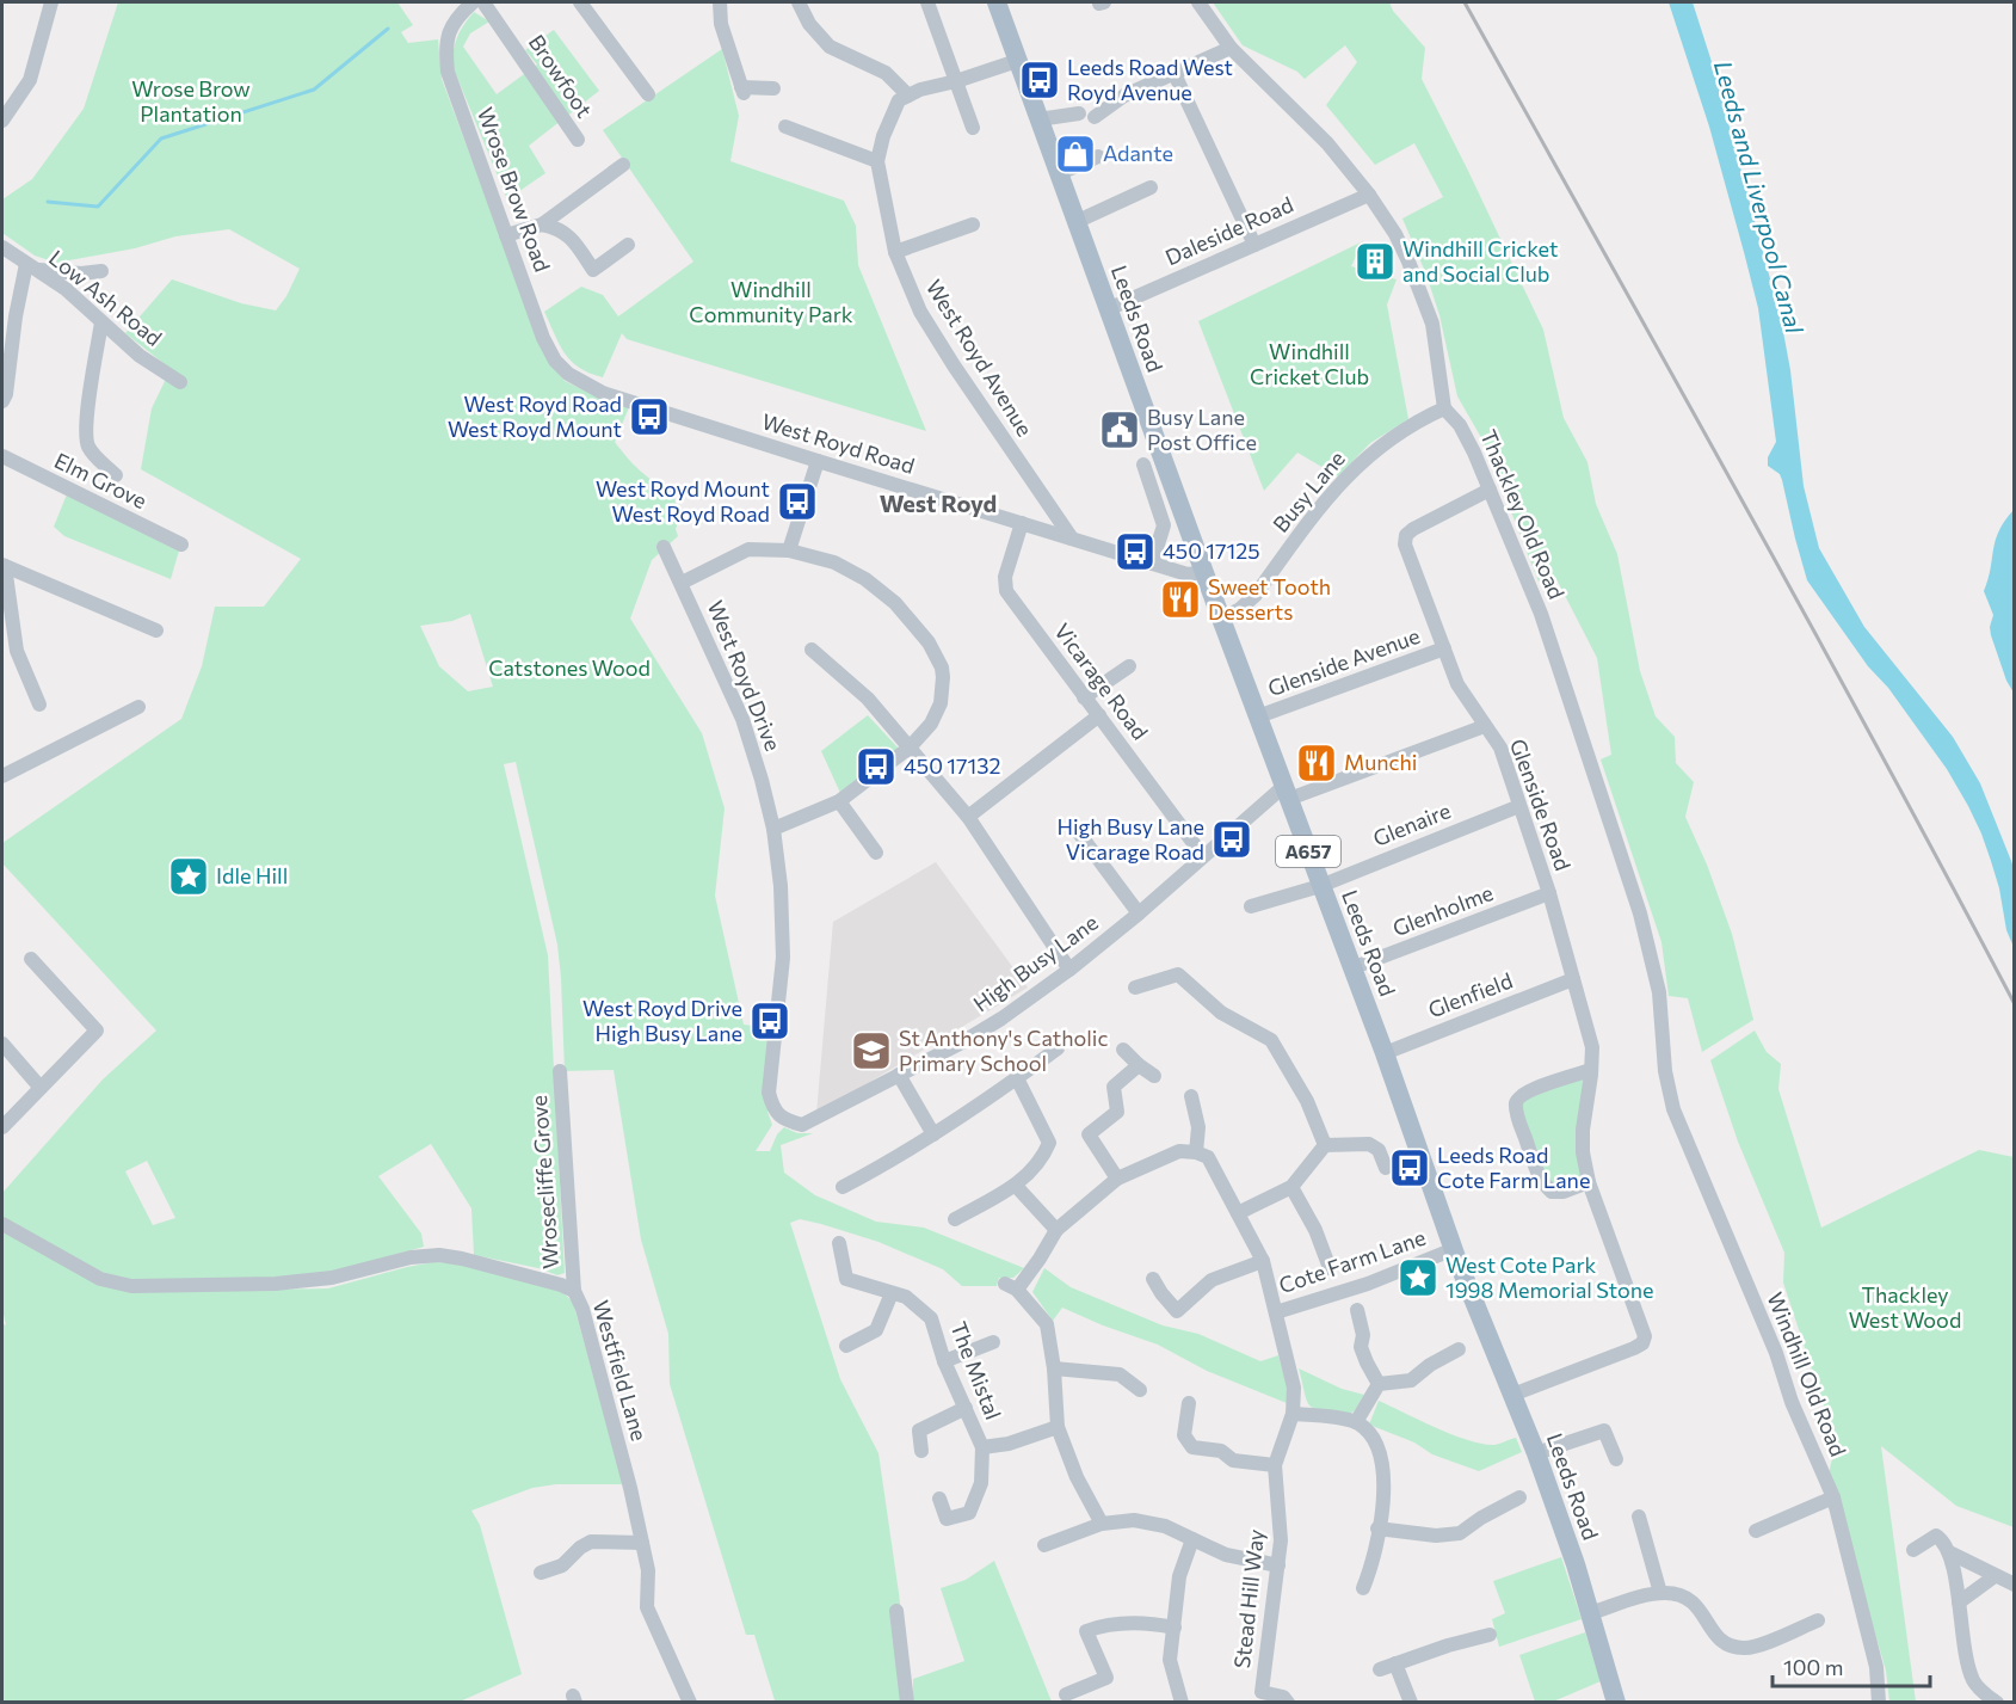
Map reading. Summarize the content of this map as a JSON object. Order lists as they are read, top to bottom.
{
  "streets": {
    "main road": ["Leeds Road", "A657"],
    "street": [
      "Browfoot",
      "Wrose Brow Road",
      "Daleside Road",
      "Low Ash Road",
      "West Royd Avenue",
      "West Royd Road",
      "Elm Grove",
      "Busy Lane",
      "Thackley Old Road",
      "Glenside Avenue",
      "West Royd Drive",
      "Vicarage Road",
      "Glenside Road",
      "Glenaire",
      "Glenholme",
      "High Busy Lane",
      "Glenfield",
      "Wrosecliffe Grove",
      "Cote Farm Lane",
      "Westfield Lane",
      "The Mistal",
      "Windhill Old Road",
      "Stead Hill Way"
    ]
  },
  "crossings": [
    ["Wrose Brow Road", "West Royd Road"],
    ["Daleside Road", "Leeds Road"],
    ["Daleside Road", "Thackley Old Road"],
    ["Leeds Road", "West Royd Road"],
    ["Leeds Road", "Busy Lane"],
    ["Leeds Road", "Glenside Avenue"],
    ["Leeds Road", "Glenside Road"],
    ["Leeds Road", "Glenaire"],
    ["Leeds Road", "Glenholme"],
    ["Leeds Road", "High Busy Lane"],
    ["Leeds Road", "Glenfield"],
    ["Leeds Road", "Cote Farm Lane"],
    ["West Royd Avenue", "West Royd Road"],
    ["West Royd Road", "Vicarage Road"],
    ["Busy Lane", "Thackley Old Road"],
    ["Thackley Old Road", "Glenside Road"],
    ["Thackley Old Road", "Windhill Old Road"],
    ["Glenside Avenue", "Glenside Road"],
    ["West Royd Drive", "High Busy Lane"],
    ["Vicarage Road", "High Busy Lane"],
    ["Glenside Road", "Glenaire"],
    ["Glenside Road", "Glenholme"],
    ["Glenside Road", "Glenfield"],
    ["Wrosecliffe Grove", "Westfield Lane"],
    ["Cote Farm Lane", "Stead Hill Way"]
  ],
  "districts": ["West Royd"],
  "water": ["Leeds and Liverpool Canal"],
  "parks": [
    "Wrose Brow Plantation",
    "Windhill Community Park",
    "Windhill Cricket Club",
    "Catstones Wood",
    "Thackley West Wood"
  ],
  "places": {
    "bus stop": [
      "Leeds Road West Royd Avenue",
      "West Royd Road West Royd Mount",
      "West Royd Mount West Royd Road",
      "450 17125",
      "450 17132",
      "High Busy Lane Vicarage Road",
      "West Royd Drive High Busy Lane",
      "Leeds Road Cote Farm Lane"
    ],
    "shop": ["Adante"],
    "building": ["Windhill Cricket and Social Club"],
    "public building": ["Busy Lane Post Office"],
    "restaurant": ["Sweet Tooth Desserts", "Munchi"],
    "place": ["Idle Hill", "West Cote Park 1998 Memorial Stone"],
    "school or university": ["St Anthony's Catholic Primary School"]
  },
  "scale_bar": "100 m"
}
